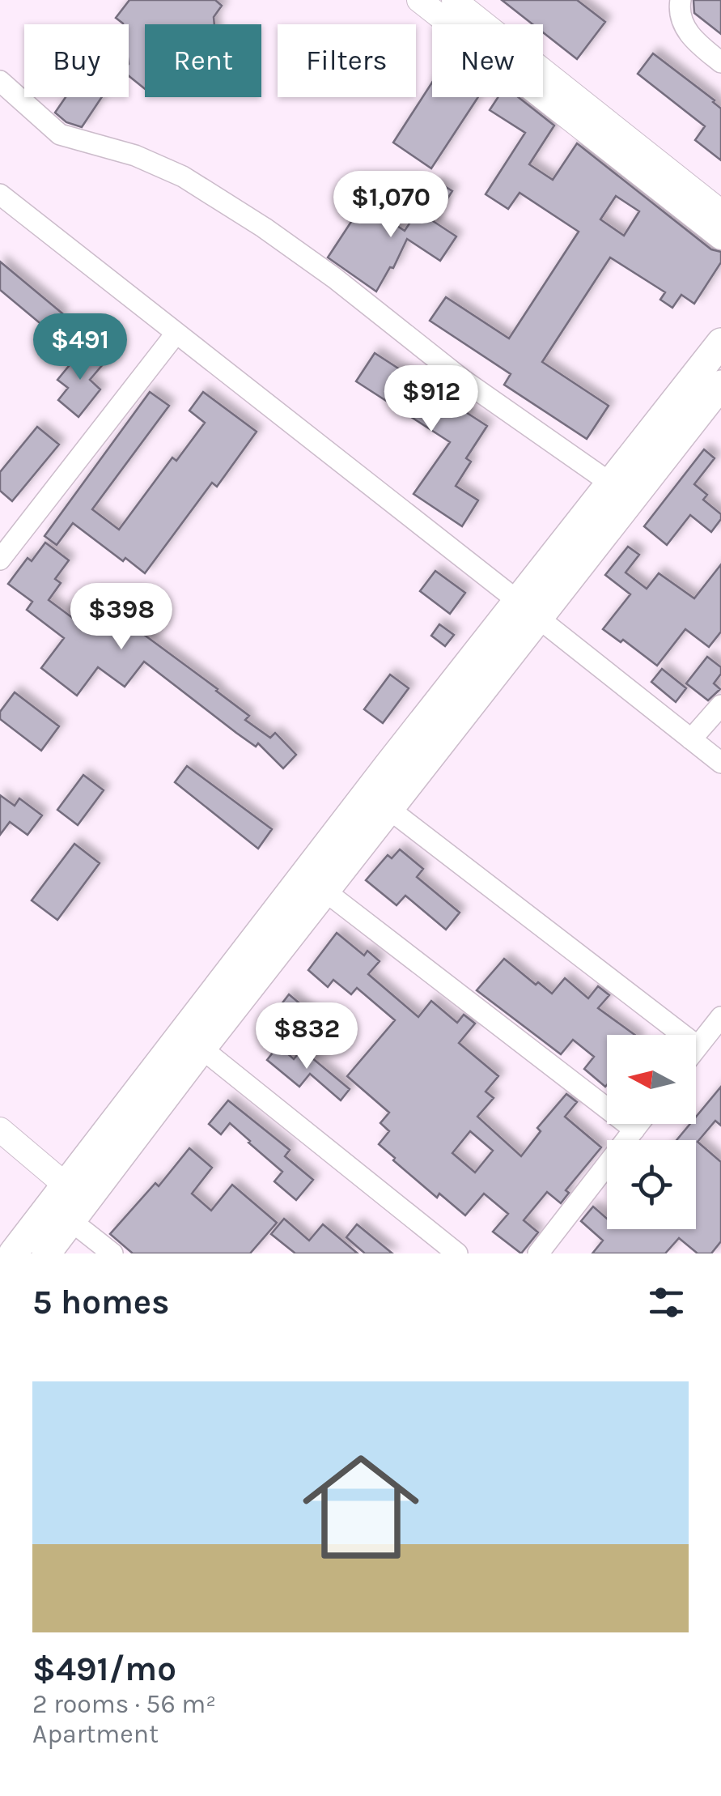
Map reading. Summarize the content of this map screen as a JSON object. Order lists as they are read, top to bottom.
{
  "north": "left",
  "page": {
    "chip": [
      "Buy",
      "Rent",
      "Filters",
      "New"
    ],
    "price": [
      "$1,070",
      "$491",
      "$912",
      "$398",
      "$832"
    ],
    "heading": "5 homes",
    "list": [
      {
        "name": "$491/mo",
        "note": "2 rooms · 56 m² · Apartment"
      }
    ]
  }
}
